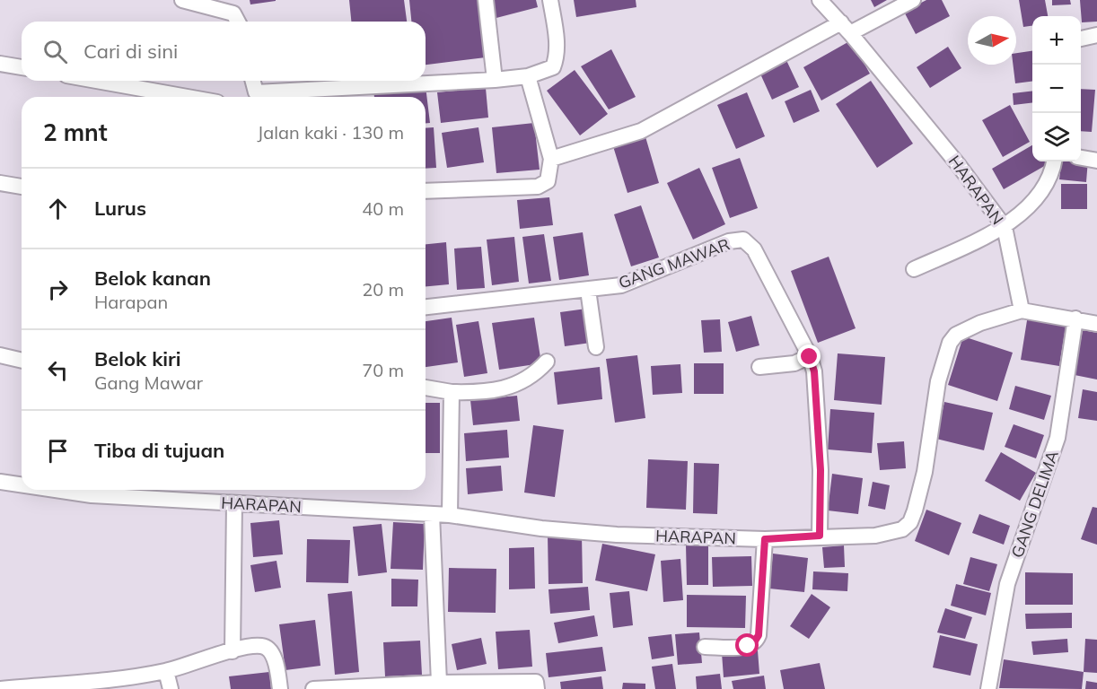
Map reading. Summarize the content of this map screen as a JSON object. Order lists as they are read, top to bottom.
{
  "streets": {
    "street": ["HARAPAN", "GANG MAWAR", "GANG DELIMA"]
  },
  "crossings": [
    ["HARAPAN", "GANG MAWAR"]
  ],
  "north": "right",
  "page": {
    "map_buttons": ["+", "−"],
    "search": "Cari di sini",
    "heading": ["2 mnt", "Jalan kaki · 130 m"],
    "list": [
      ["Lurus", "40 m"],
      ["Belok kanan", "Harapan", "20 m"],
      ["Belok kiri", "Gang Mawar", "70 m"],
      "Tiba di tujuan"
    ]
  }
}
